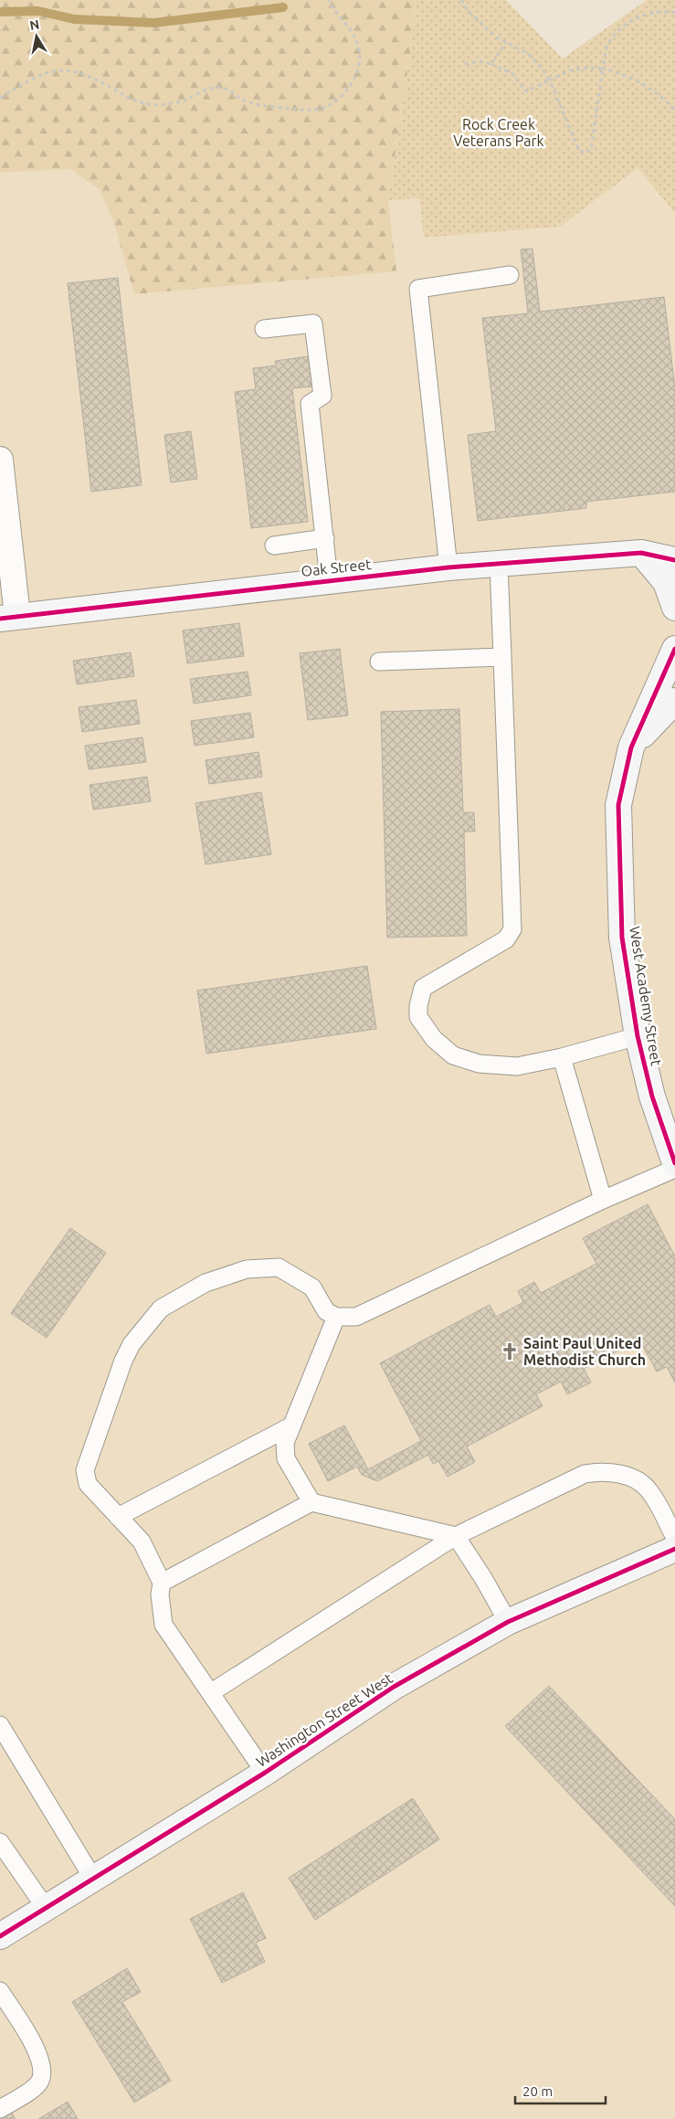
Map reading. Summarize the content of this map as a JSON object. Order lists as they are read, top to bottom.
{
  "streets": {
    "street": ["Oak Street", "West Academy Street", "Washington Street West"]
  },
  "parks": ["Rock Creek Veterans Park"],
  "places": {
    "church": ["Saint Paul United Methodist Church"]
  },
  "scale_bar": "20 m",
  "north": "top"
}
